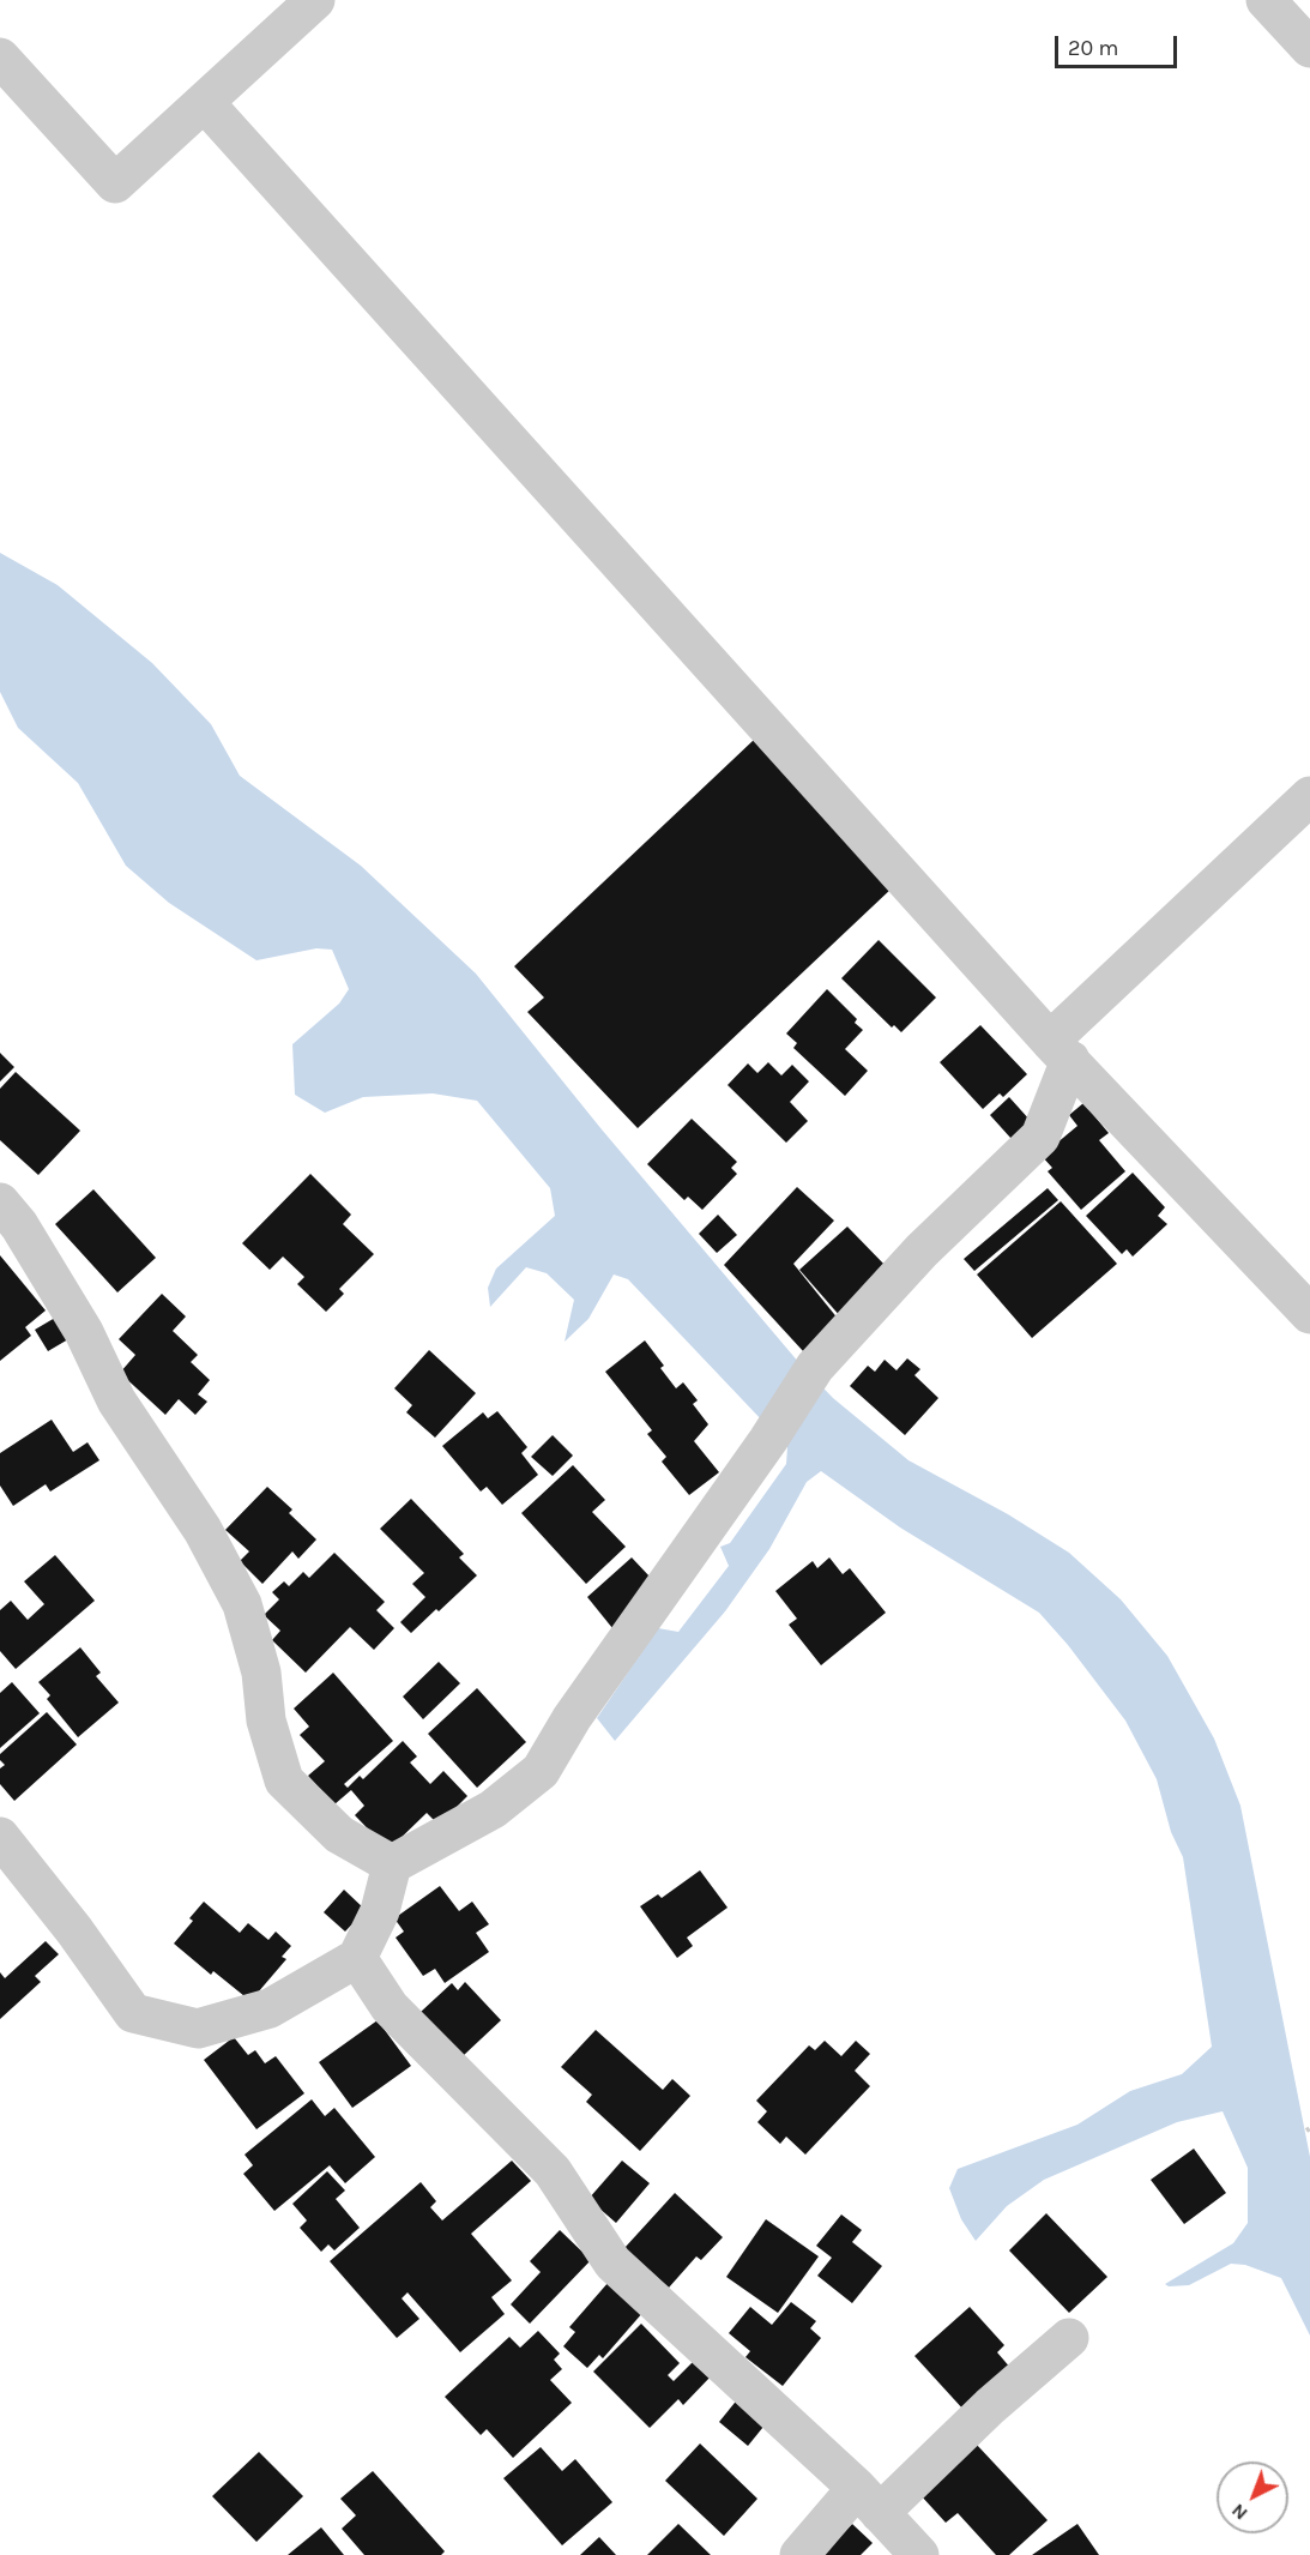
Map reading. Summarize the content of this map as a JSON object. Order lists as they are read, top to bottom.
{
  "scale_bar": "20 m",
  "north": "bottom left"
}
